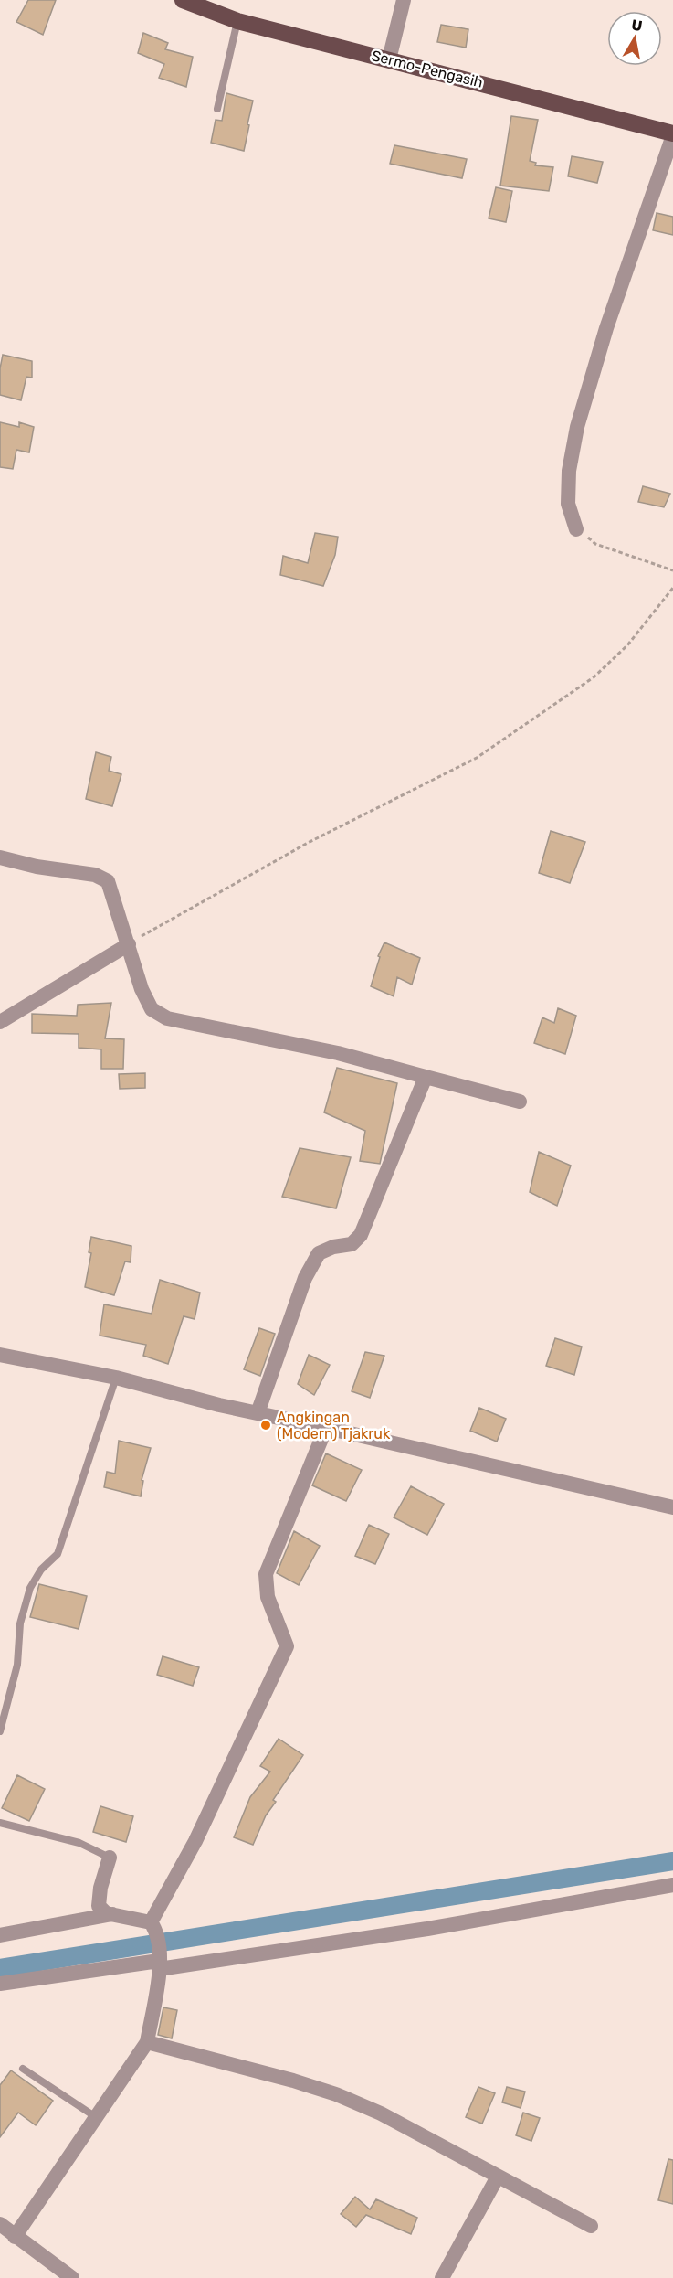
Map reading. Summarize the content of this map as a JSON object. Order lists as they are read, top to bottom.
{
  "streets": {
    "main road": ["Sermo-Pengasih"]
  },
  "places": ["Angkingan (Modern) Tjakruk"],
  "north": "top"
}
